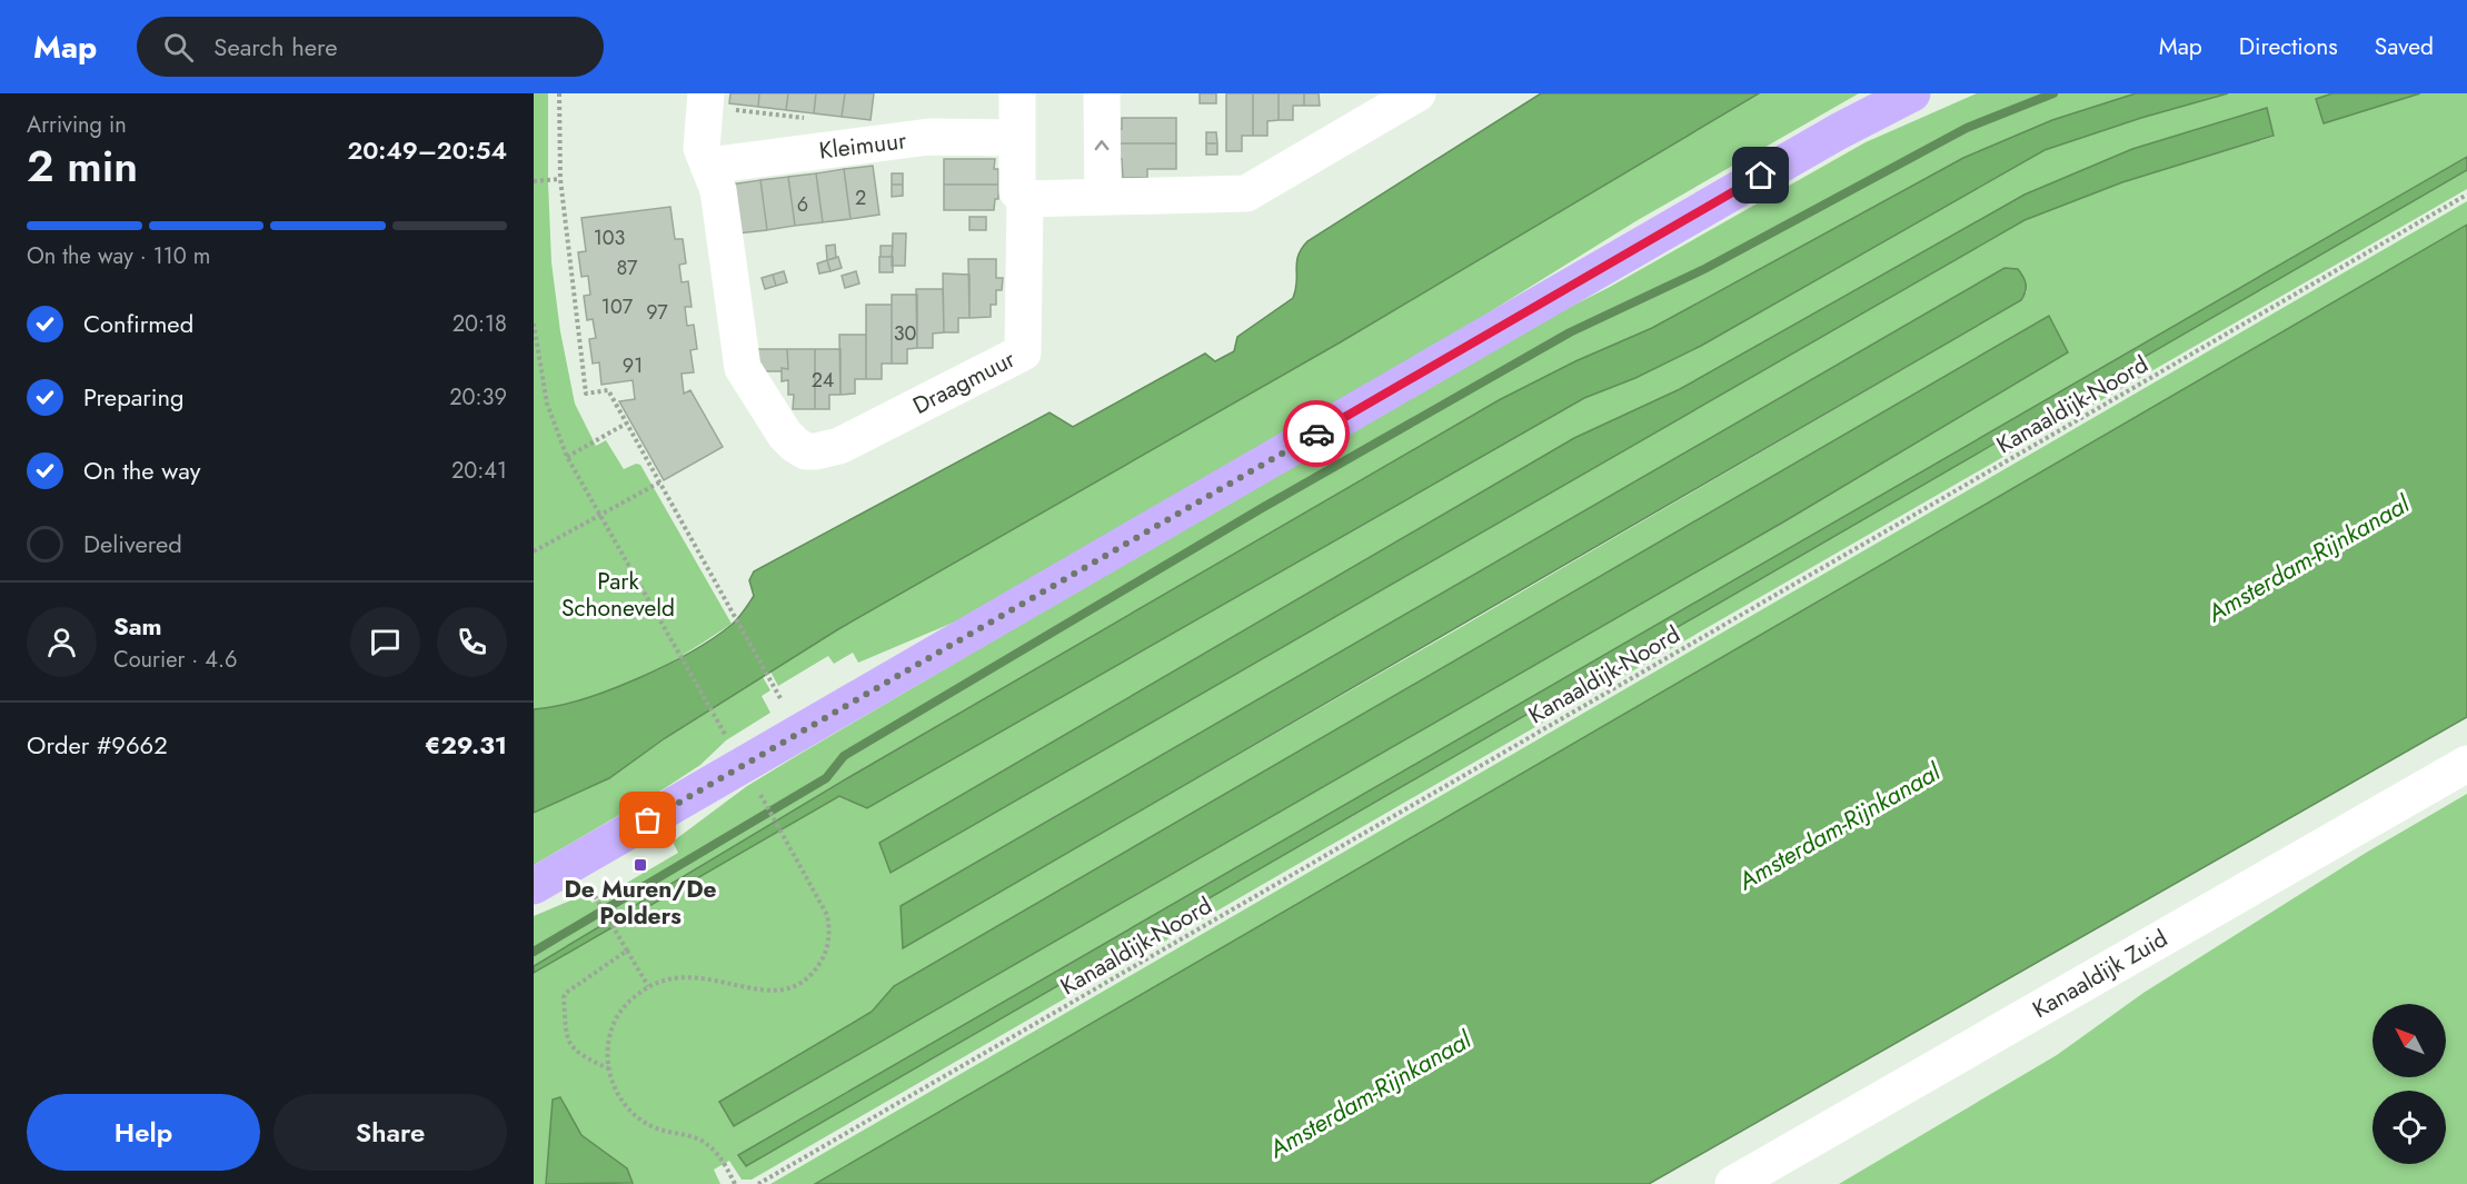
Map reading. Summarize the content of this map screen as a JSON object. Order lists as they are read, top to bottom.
{
  "streets": {
    "street": ["Kleimuur", "Draagmuur", "Kanaaldijk Zuid"],
    "path": ["Kanaaldijk-Noord"]
  },
  "crossings": [
    ["Kleimuur", "Draagmuur"]
  ],
  "water": ["Amsterdam-Rijnkanaal"],
  "parks": ["Park Schoneveld"],
  "places": {
    "transit": ["De Muren/De Polders"]
  },
  "house_numbers": [
    "2",
    "6",
    "103",
    "87",
    "107",
    "97",
    "30",
    "91",
    "24"
  ],
  "north": "top left",
  "page": {
    "header": "Map",
    "search": "Search here",
    "nav": ["Map", "Directions", "Saved"],
    "heading": ["2 min", "Arriving in", "20:49–20:54"],
    "panel": [
      "Sam",
      "Courier · 4.6",
      "Order #9662",
      "€29.31"
    ],
    "bar": "On the way · 110 m",
    "list": [
      ["Confirmed", "20:18"],
      ["Preparing", "20:39"],
      ["On the way", "20:41"],
      "Delivered"
    ],
    "buttons": ["Help", "Share"]
  }
}
